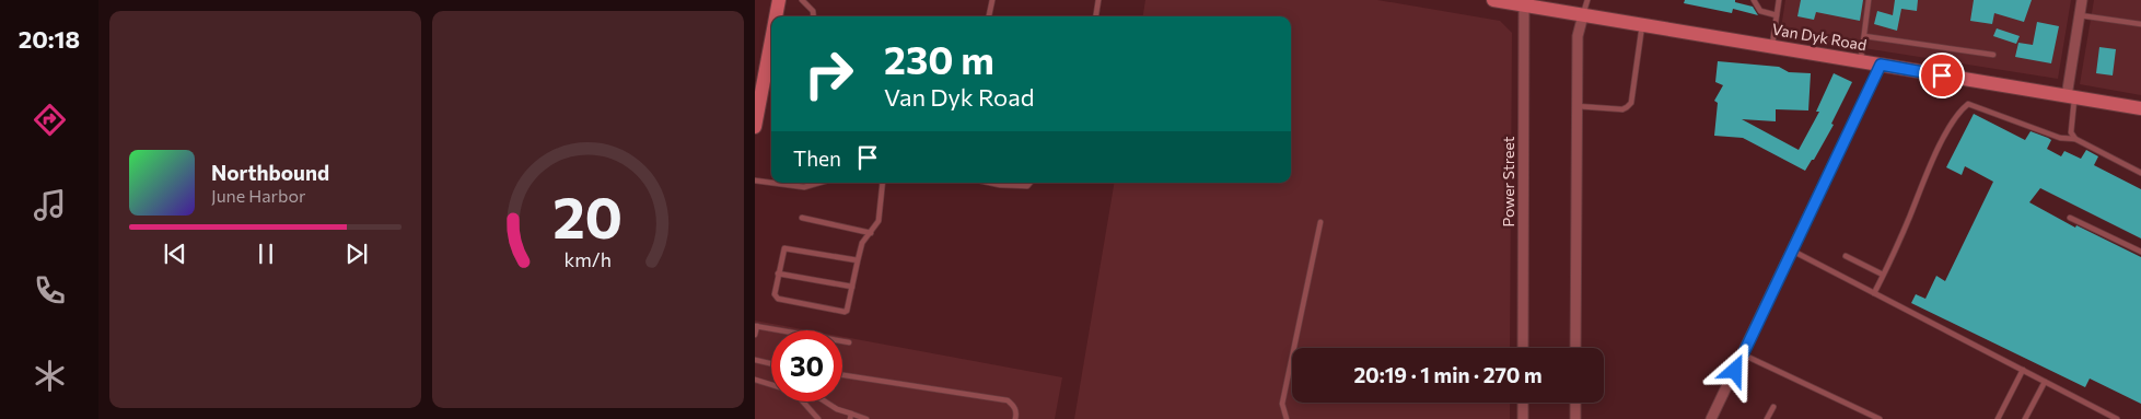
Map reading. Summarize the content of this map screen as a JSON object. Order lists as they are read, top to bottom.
{
  "streets": {
    "main road": ["Van Dyk Road"],
    "street": ["Power Street"]
  },
  "crossings": [
    ["Van Dyk Road", "Power Street"]
  ],
  "page": {
    "tabs": "20:18",
    "turn": ["230 m", "Van Dyk Road"],
    "then": "Then",
    "song": ["Northbound", "June Harbor"],
    "limit": "30",
    "trip": "20:19 · 1 min · 270 m",
    "gauge": ["20", "km/h"]
  }
}
